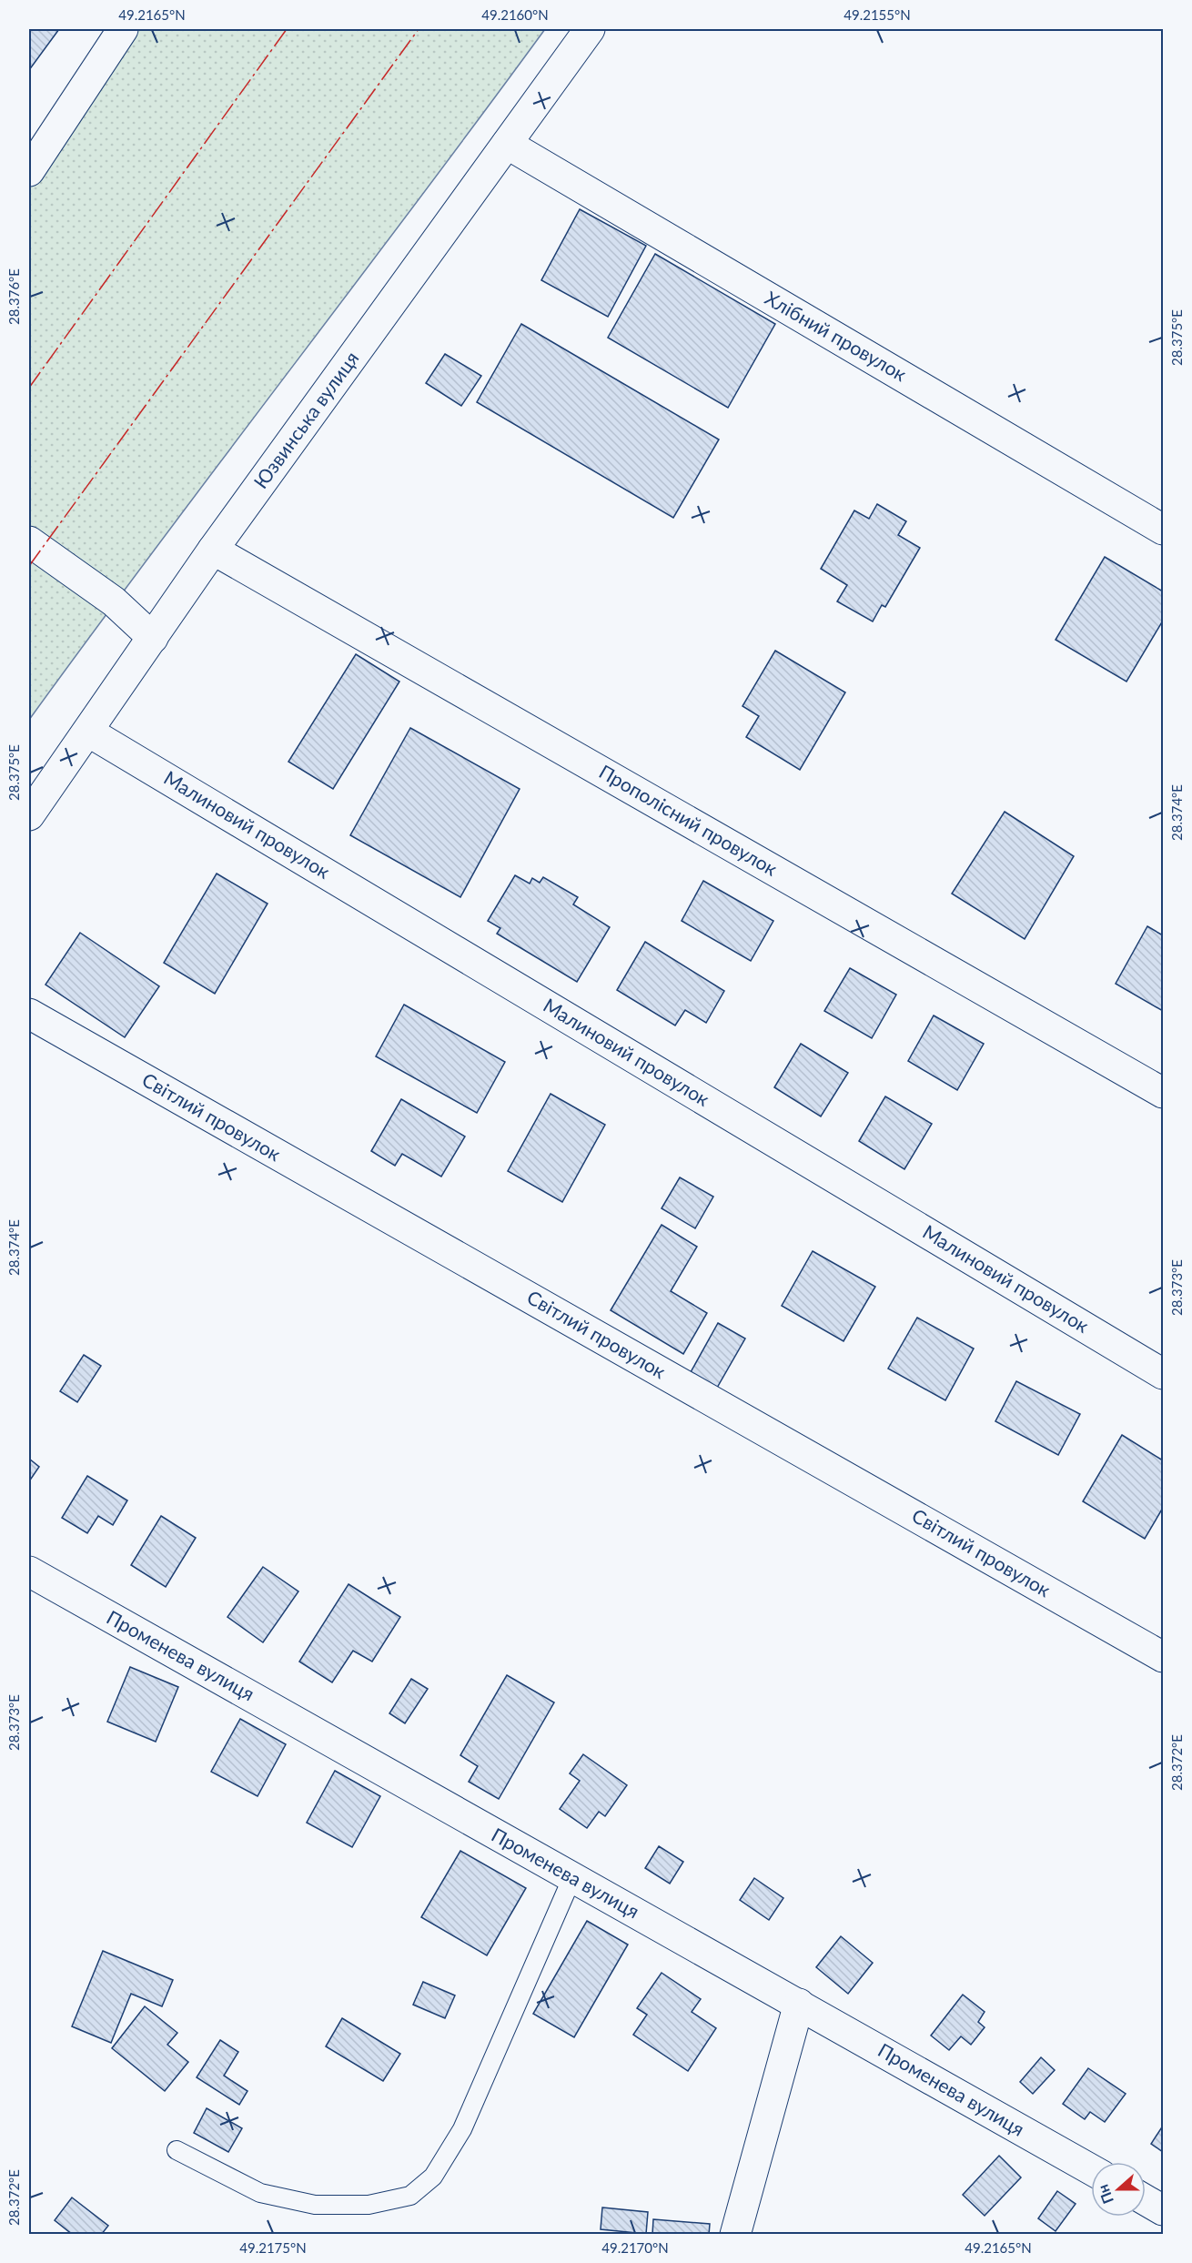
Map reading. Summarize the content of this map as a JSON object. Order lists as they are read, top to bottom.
{
  "streets": {
    "street": [
      "Хлібний провулок",
      "Юзвинська вулиця",
      "Прополісний провулок",
      "Малиновий провулок",
      "Світлий провулок",
      "Променева вулиця"
    ]
  },
  "crossings": [
    ["Хлібний провулок", "Юзвинська вулиця"],
    ["Юзвинська вулиця", "Прополісний провулок"],
    ["Юзвинська вулиця", "Малиновий провулок"]
  ],
  "north": "left",
  "coordinates": [
    "49.2165°N",
    "49.2160°N",
    "49.2155°N",
    "28.376°E",
    "28.375°E",
    "28.374°E",
    "28.373°E",
    "28.372°E",
    "49.2175°N",
    "49.2170°N"
  ]
}
